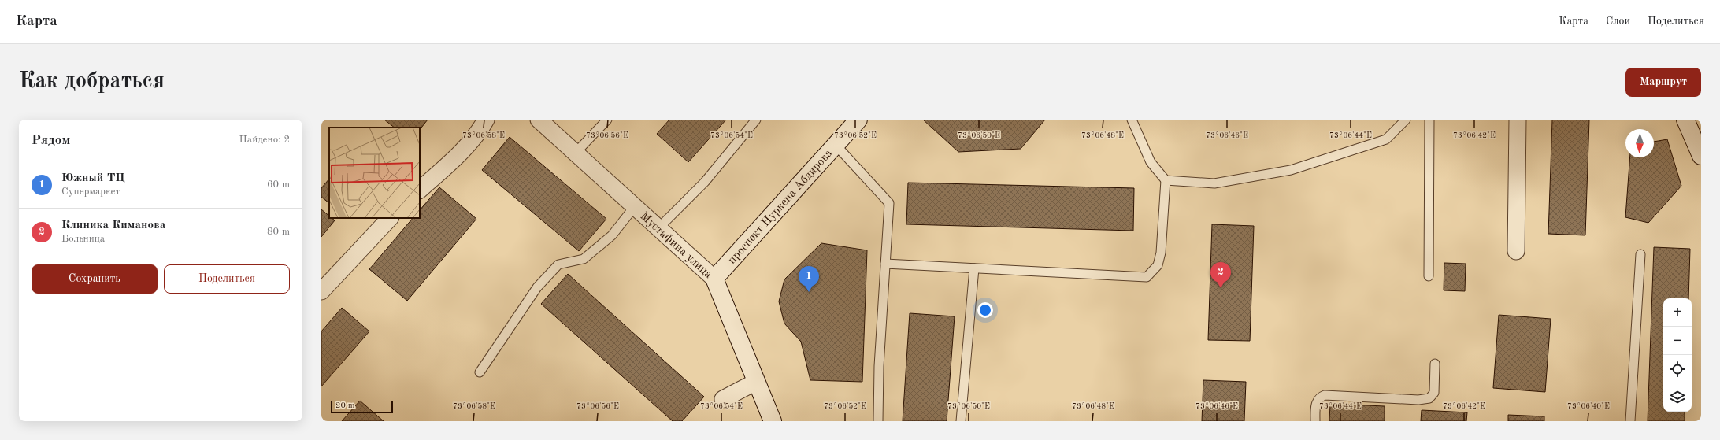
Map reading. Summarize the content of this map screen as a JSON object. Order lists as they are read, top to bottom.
{
  "streets": {
    "main road": ["проспект Нуркена Абдирова", "Мустафина улица"]
  },
  "crossings": [
    ["проспект Нуркена Абдирова", "Мустафина улица"]
  ],
  "scale_bar": "20 m",
  "north": "bottom",
  "page": {
    "header": "Карта",
    "nav": ["Карта", "Слои", "Поделиться"],
    "buttons": [
      "Маршрут",
      ["Сохранить", "Поделиться"]
    ],
    "title": "Как добраться",
    "heading": ["Рядом", "Найдено: 2"],
    "list": [
      {
        "mark": "1",
        "name": "Южный ТЦ",
        "note": "Супермаркет",
        "value": "60 m"
      },
      {
        "mark": "2",
        "name": "Клиника Киманова",
        "note": "Больница",
        "value": "80 m"
      }
    ],
    "pins": ["2", "1"],
    "map_buttons": ["+", "−"],
    "scale": "20 m"
  },
  "coordinates": [
    "73°06'58\"E",
    "73°06'56\"E",
    "73°06'54\"E",
    "73°06'52\"E",
    "73°06'50\"E",
    "73°06'48\"E",
    "73°06'46\"E",
    "73°06'44\"E",
    "73°06'42\"E",
    "73°06'40\"E"
  ]
}
